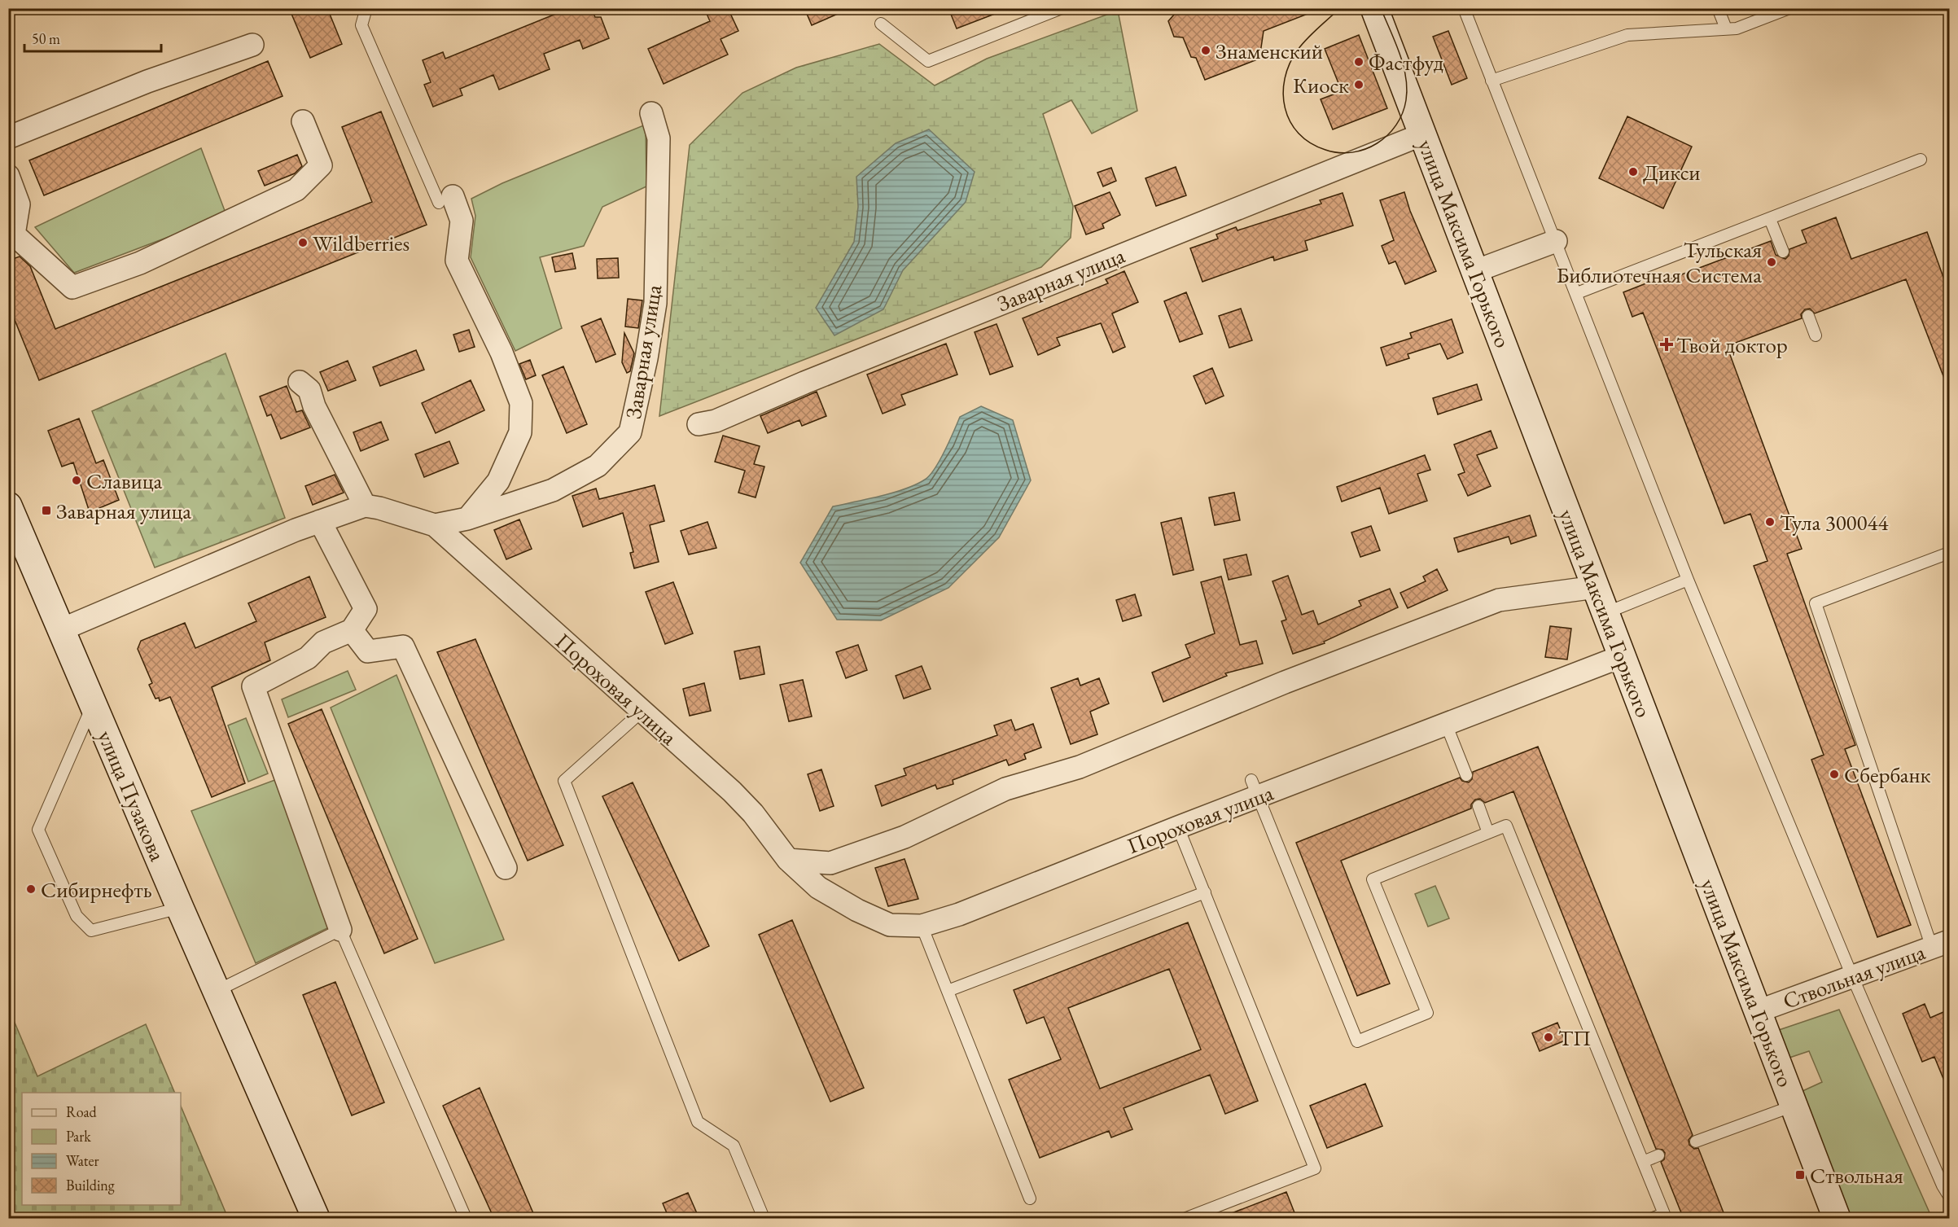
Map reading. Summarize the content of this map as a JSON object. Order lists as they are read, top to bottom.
{
  "streets": {
    "main road": ["улица Максима Горького", "улица Пузакова"],
    "street": ["Заварная улица", "Пороховая улица", "Ствольная улица"]
  },
  "crossings": [
    ["улица Максима Горького", "Заварная улица"],
    ["улица Максима Горького", "Пороховая улица"],
    ["улица Максима Горького", "Ствольная улица"],
    ["Заварная улица", "Пороховая улица"]
  ],
  "places": {
    "other": [
      "Знаменский",
      "Фастфуд",
      "Киоск",
      "Дикси",
      "Wildberries",
      "Тульская Библиотечная Система",
      "Славица",
      "Тула 300044",
      "Сбербанк",
      "Сибирнефть",
      "ТП"
    ],
    "health": ["Твой доктор"],
    "transit": ["Заварная улица", "Ствольная"]
  },
  "legend": [
    "Road",
    "Park",
    "Water",
    "Building"
  ],
  "scale_bar": "50 m"
}
